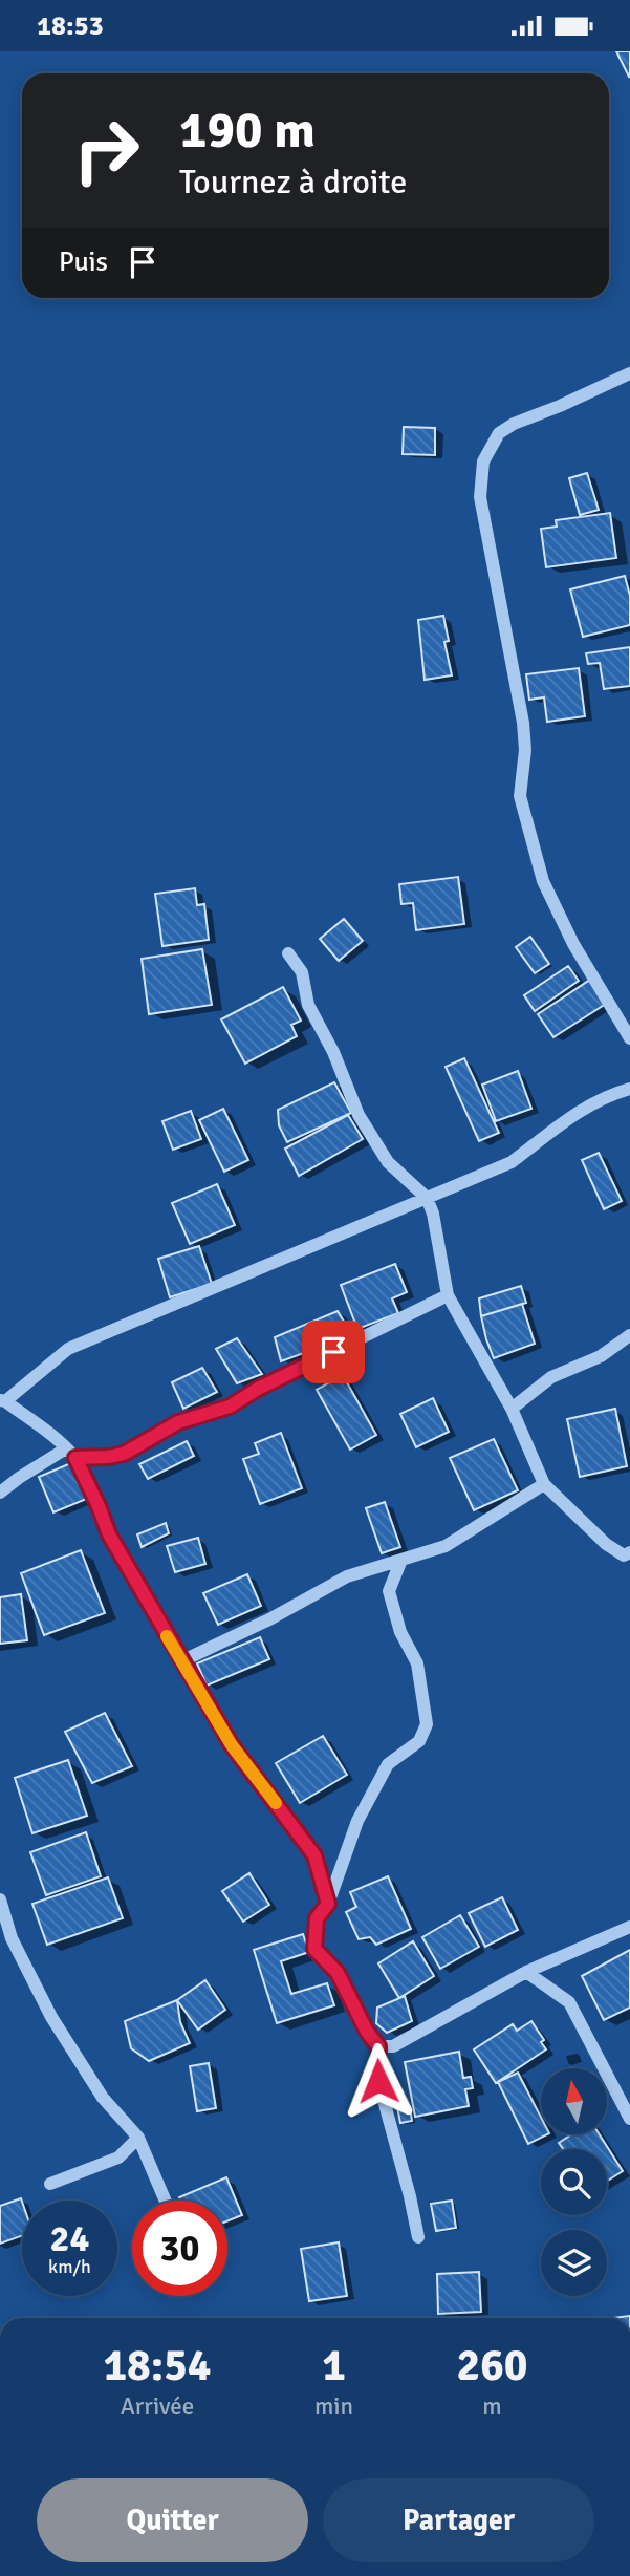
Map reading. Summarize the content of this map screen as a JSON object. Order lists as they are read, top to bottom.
{
  "north": "top",
  "page": {
    "status": "18:53",
    "turn": ["190 m", "Tournez à droite"],
    "then": "Puis",
    "speed": "24 km/h",
    "limit": "30",
    "eta": [
      "18:54",
      "Arrivée",
      "1",
      "min",
      "260",
      "m"
    ],
    "buttons": ["Quitter", "Partager"]
  }
}
